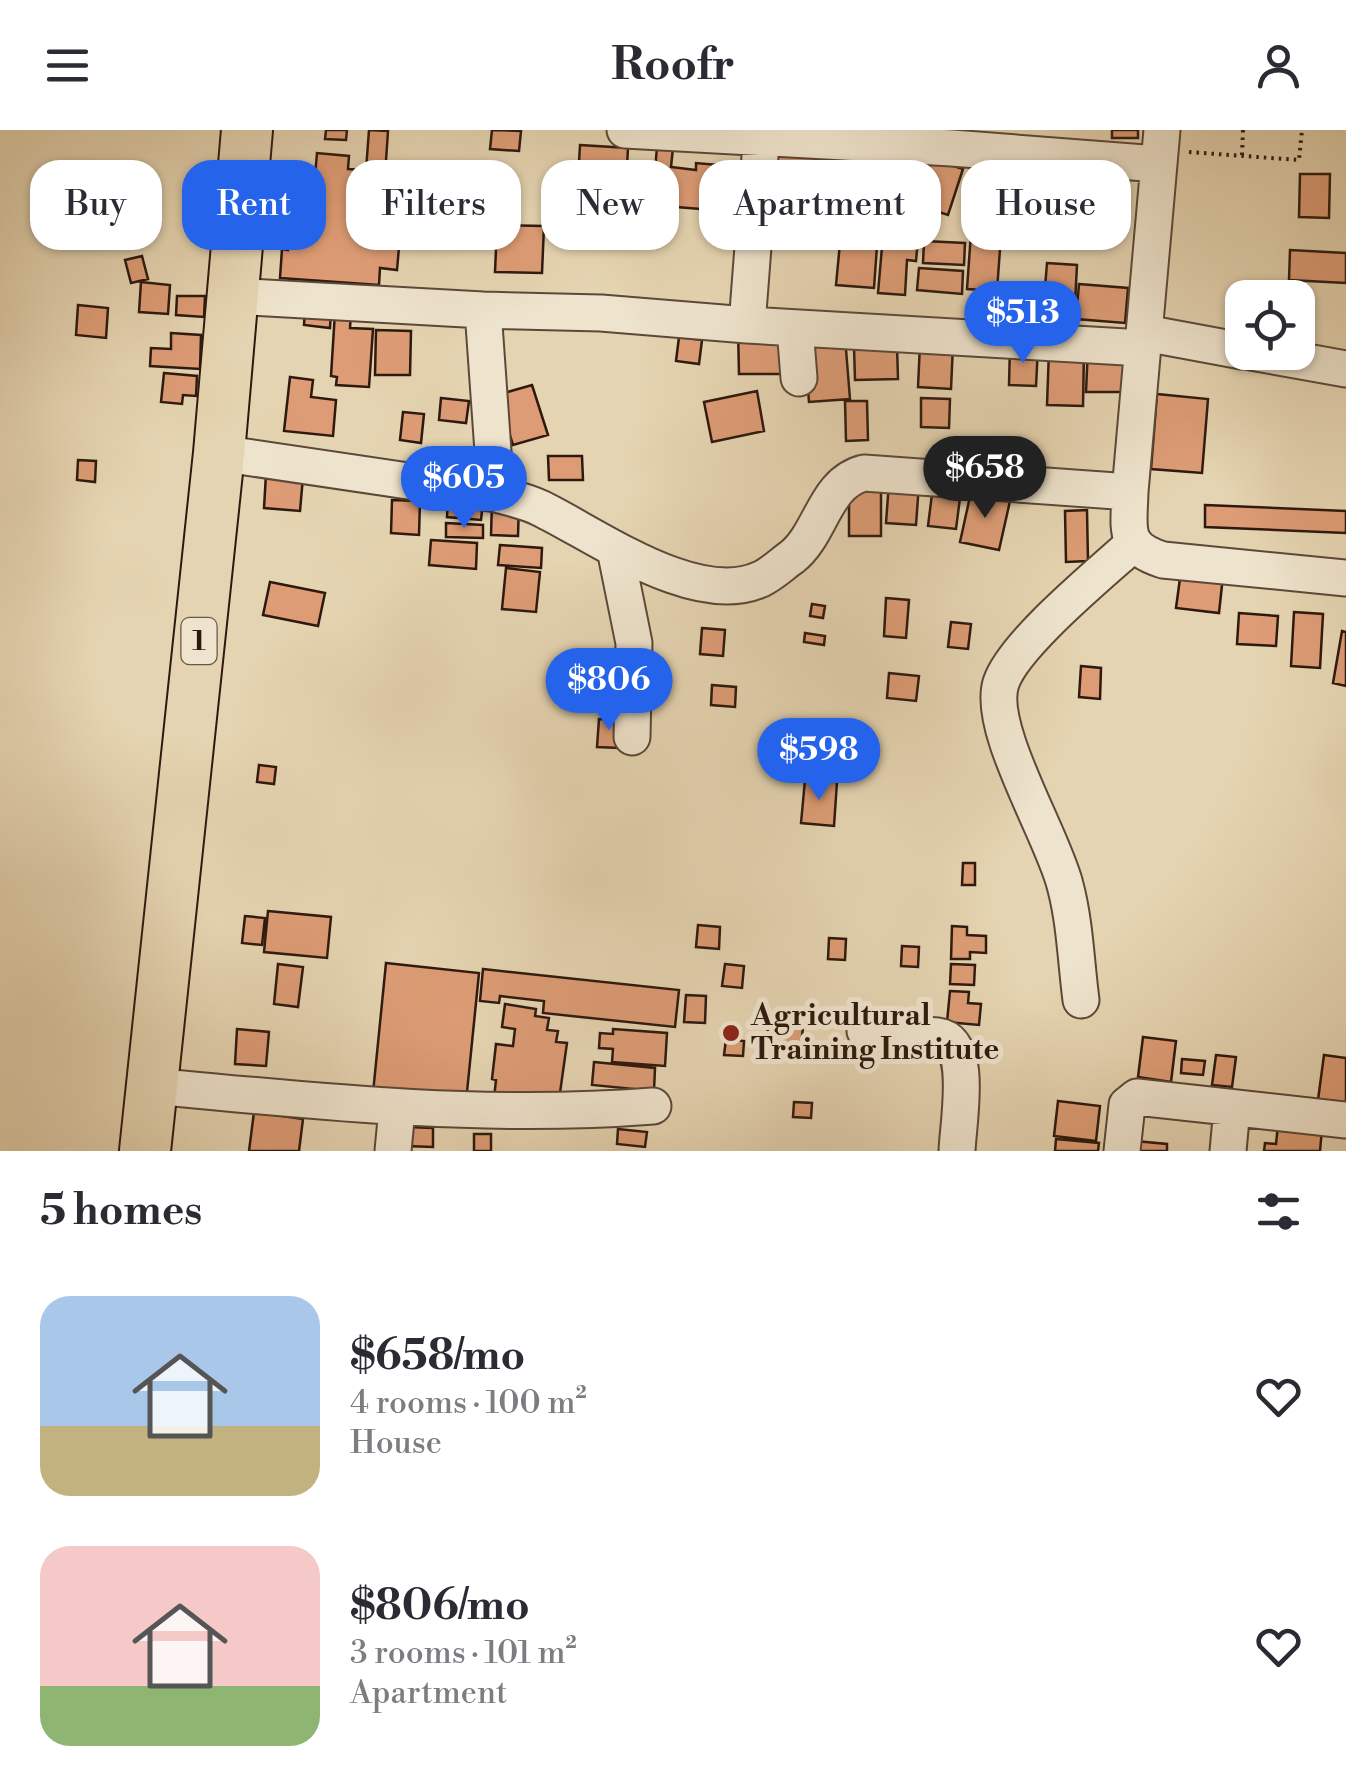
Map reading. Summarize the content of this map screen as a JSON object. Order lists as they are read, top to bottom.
{
  "streets": {
    "highway": ["1"]
  },
  "places": ["Agricultural Training Institute"],
  "page": {
    "header": "Roofr",
    "chip": [
      "Buy",
      "Rent",
      "Filters",
      "New",
      "Apartment",
      "House"
    ],
    "price": [
      "$513",
      "$658",
      "$605",
      "$806",
      "$598"
    ],
    "heading": "5 homes",
    "list": [
      {
        "name": "$658/mo",
        "note": "4 rooms · 100 m² · House"
      },
      {
        "name": "$806/mo",
        "note": "3 rooms · 101 m² · Apartment"
      }
    ]
  }
}
